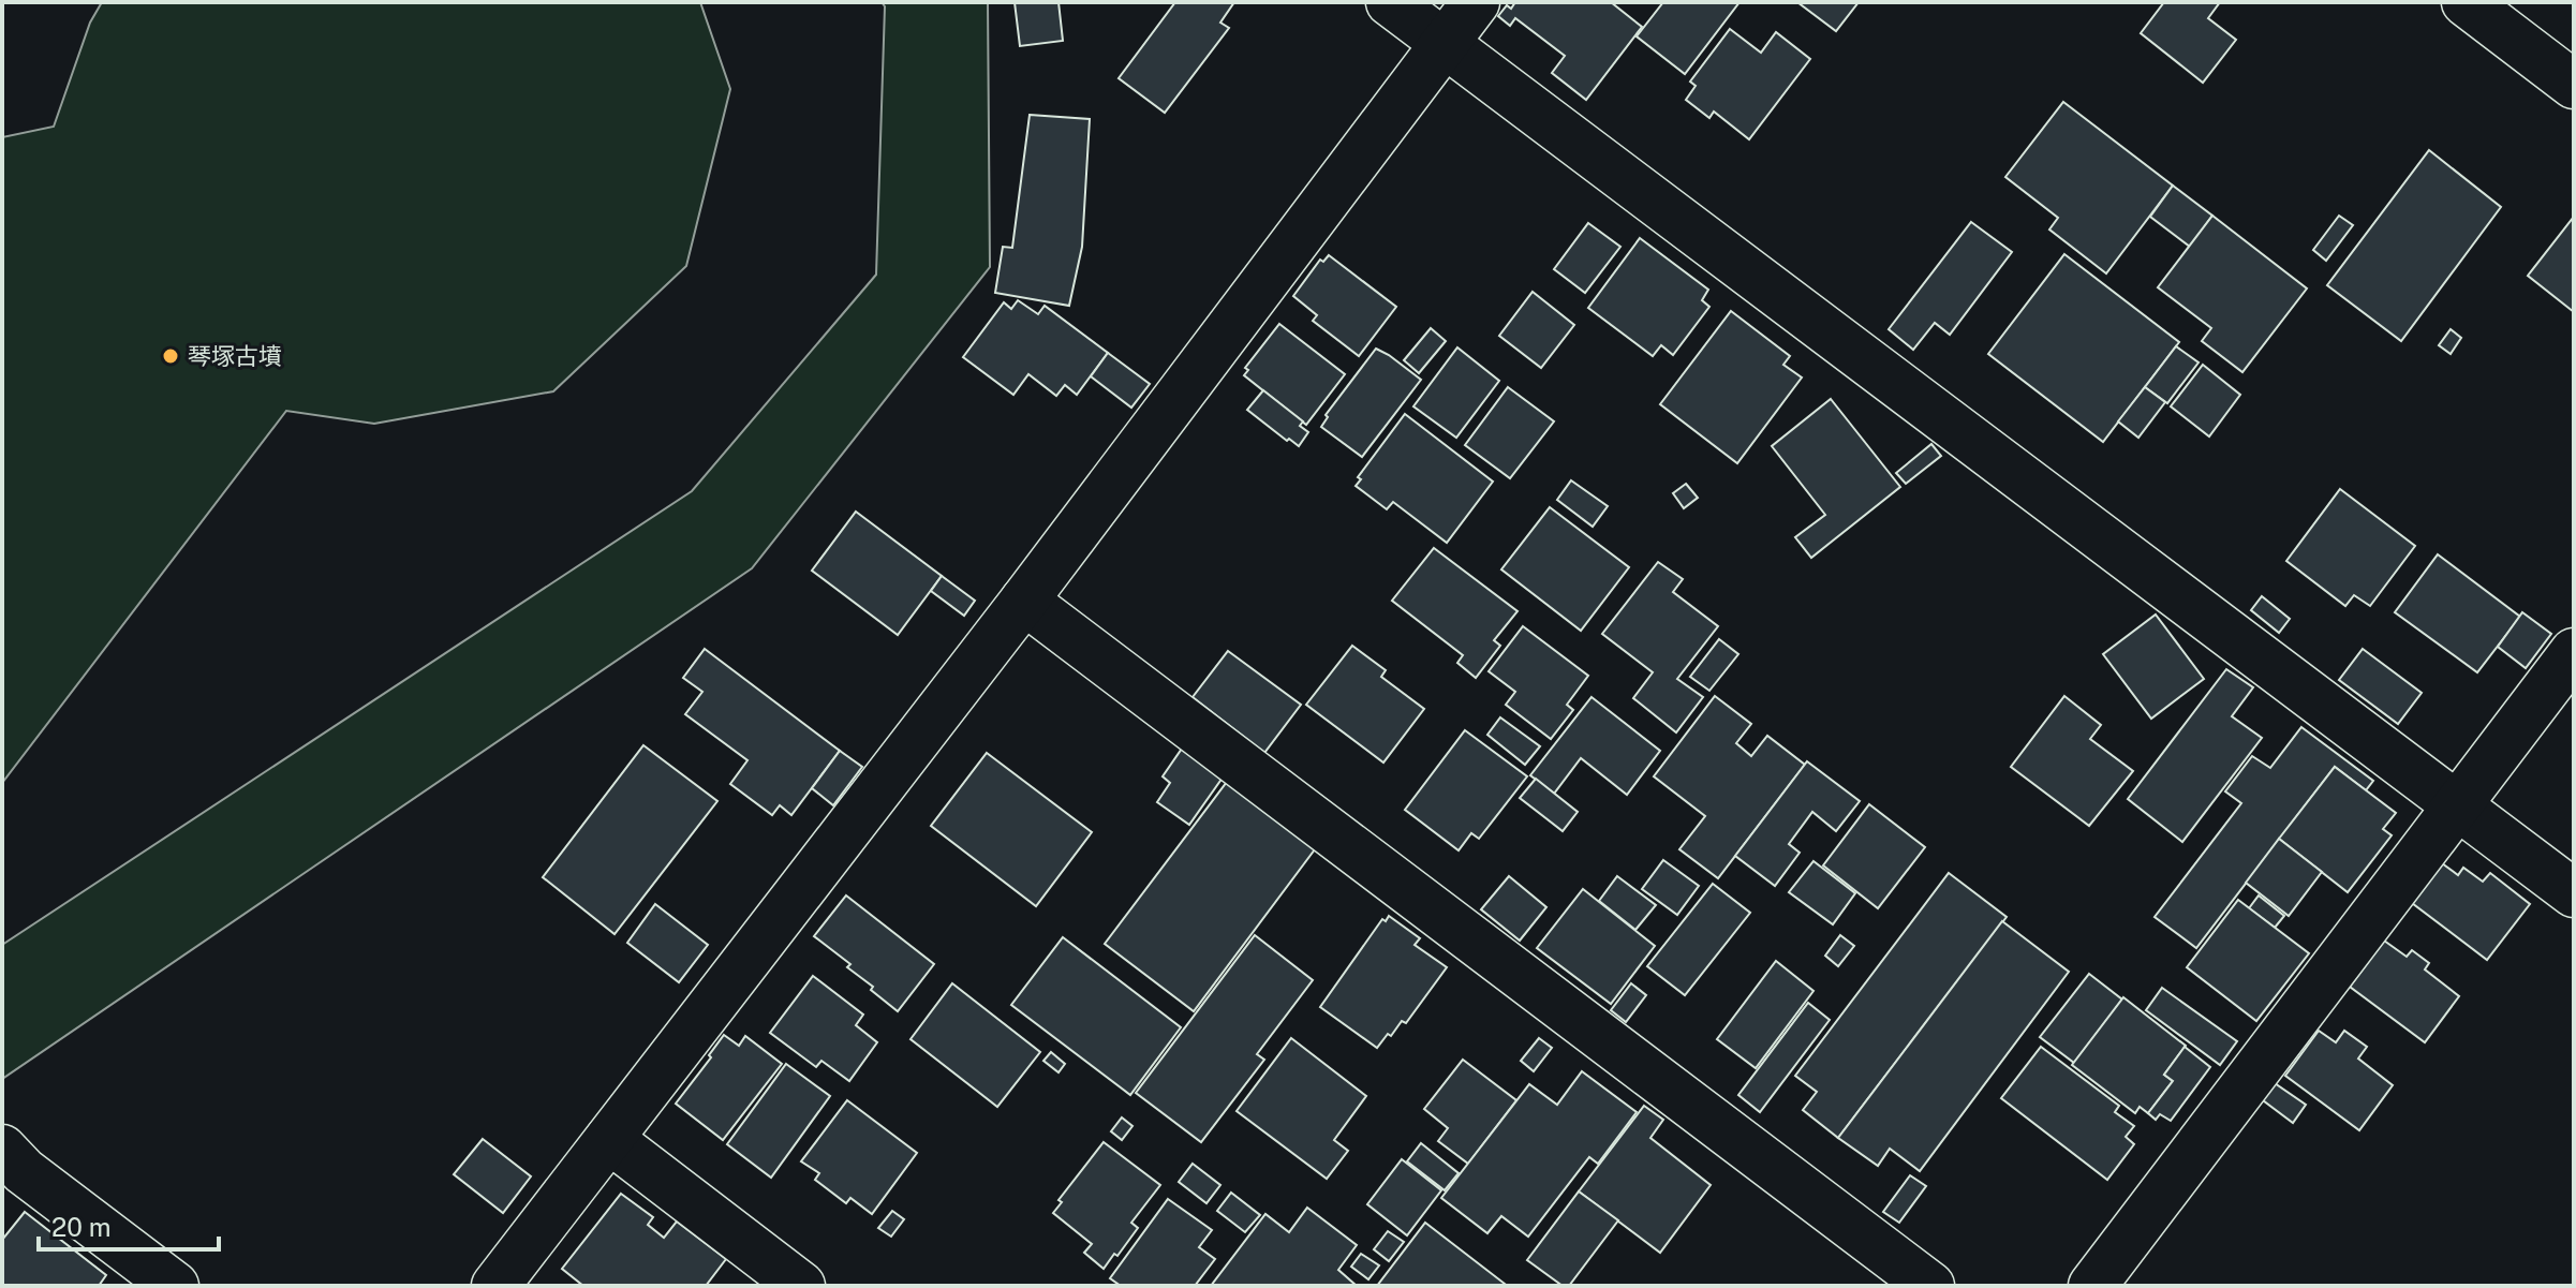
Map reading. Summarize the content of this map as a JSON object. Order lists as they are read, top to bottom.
{
  "places": ["琴塚古墳"],
  "scale_bar": "20 m"
}
